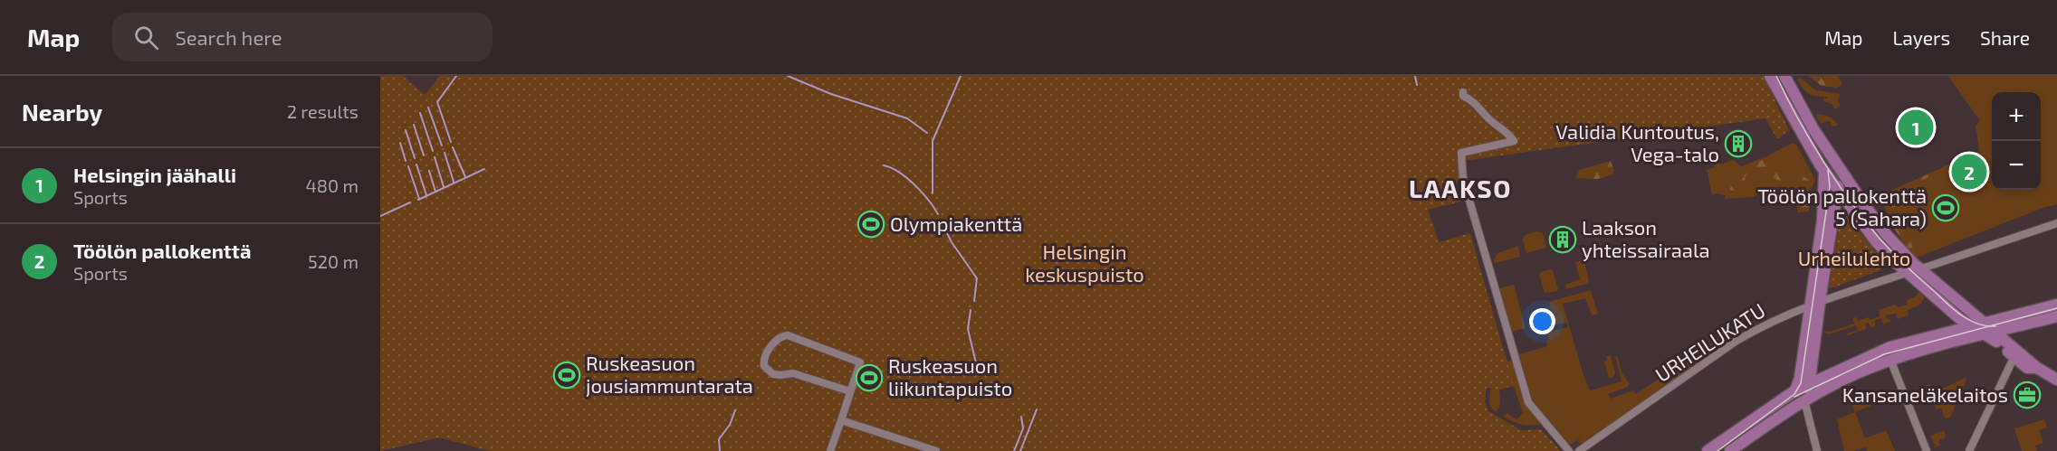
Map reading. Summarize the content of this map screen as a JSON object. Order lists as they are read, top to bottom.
{
  "streets": {
    "street": ["URHEILUKATU"]
  },
  "districts": ["LAAKSO"],
  "parks": ["Helsingin keskuspuisto", "Urheilulehto"],
  "places": {
    "building": ["Validia Kuntoutus, Vega-talo", "Laakson yhteissairaala"],
    "sports": [
      "Töölön pallokenttä 5 (Sahara)",
      "Olympiakenttä",
      "Ruskeasuon jousiammuntarata",
      "Ruskeasuon liikuntapuisto"
    ],
    "office": ["Kansaneläkelaitos"]
  },
  "page": {
    "header": "Map",
    "search": "Search here",
    "nav": ["Map", "Layers", "Share"],
    "heading": ["Nearby", "2 results"],
    "map_buttons": ["+", "−"],
    "pins": ["1", "2"],
    "list": [
      {
        "mark": "1",
        "name": "Helsingin jäähalli",
        "note": "Sports",
        "value": "480 m"
      },
      {
        "mark": "2",
        "name": "Töölön pallokenttä",
        "note": "Sports",
        "value": "520 m"
      }
    ]
  }
}
